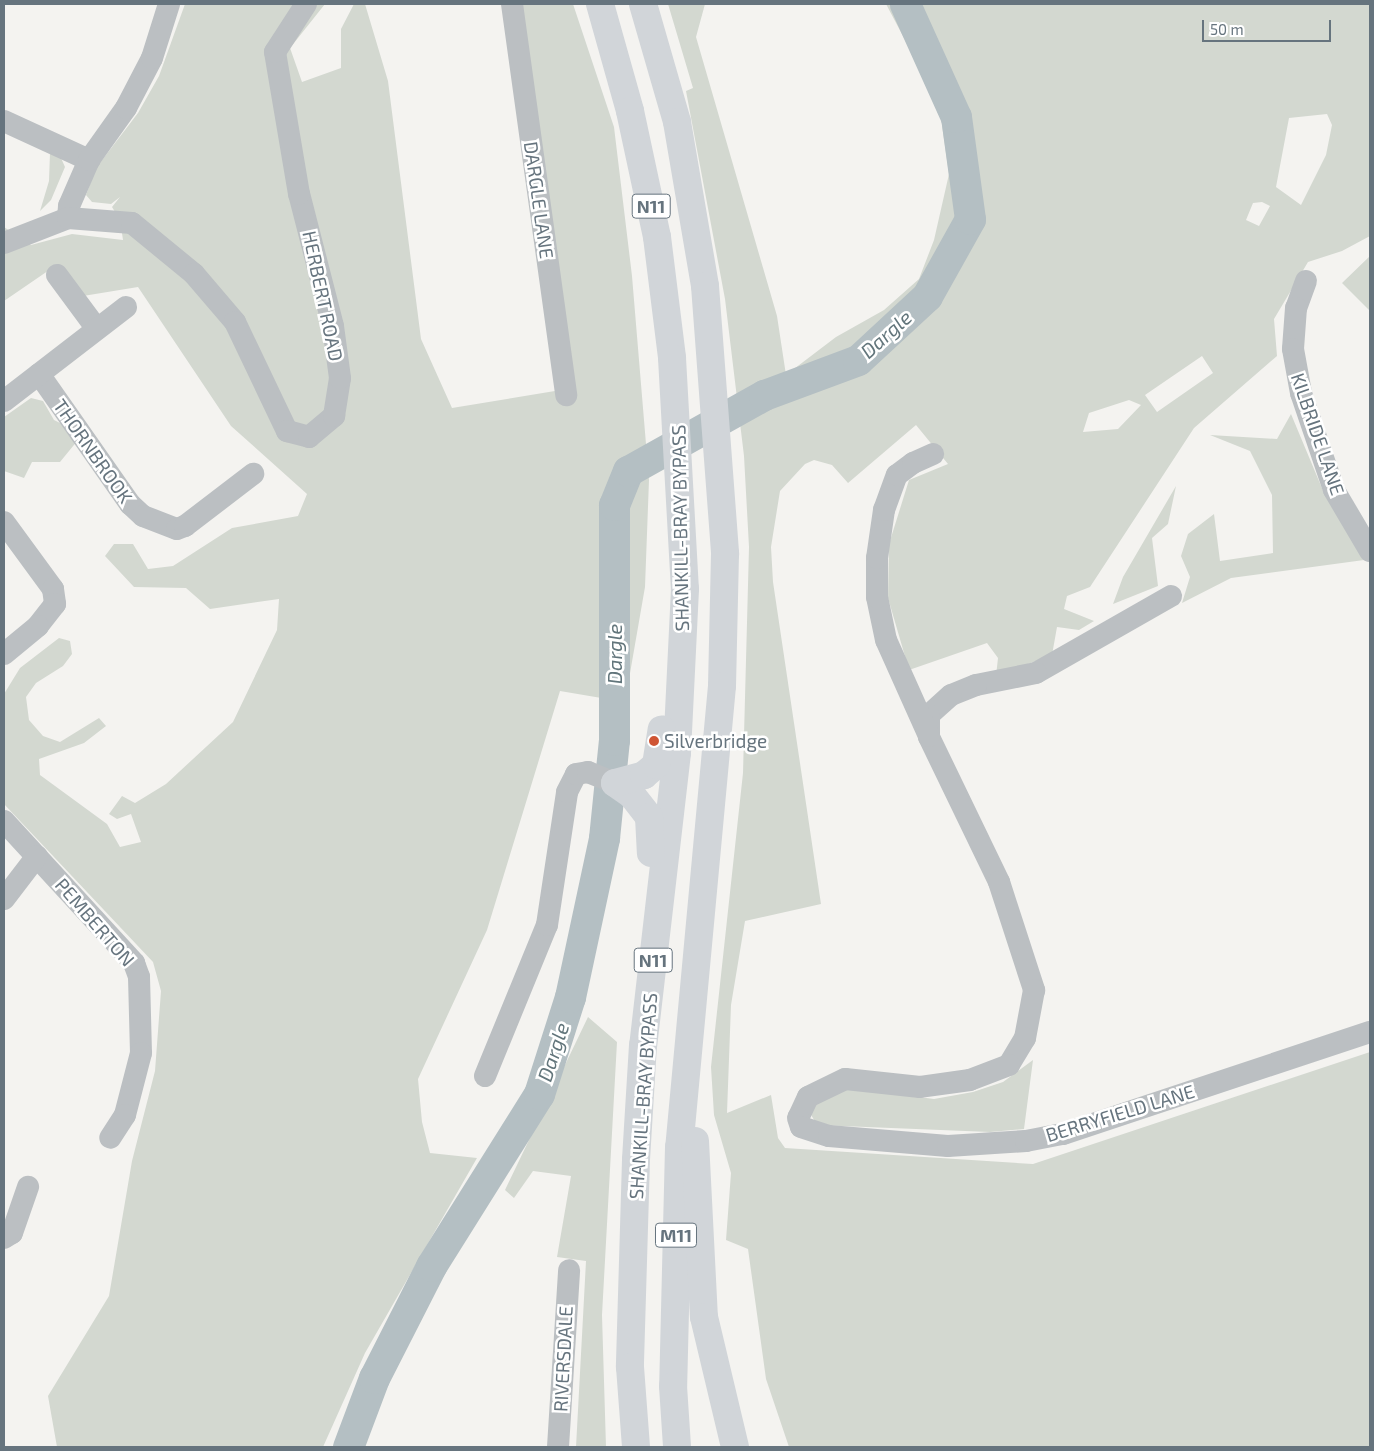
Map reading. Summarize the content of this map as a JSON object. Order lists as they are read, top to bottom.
{
  "streets": {
    "highway": ["N11", "SHANKILL-BRAY BYPASS", "M11"],
    "street": [
      "DARGLE LANE",
      "HERBERT ROAD",
      "KILBRIDE LANE",
      "THORNBROOK",
      "PEMBERTON",
      "BERRYFIELD LANE",
      "RIVERSDALE"
    ]
  },
  "crossings": [
    ["N11", "SHANKILL-BRAY BYPASS"]
  ],
  "water": ["Dargle"],
  "places": ["Silverbridge"],
  "scale_bar": "50 m"
}
